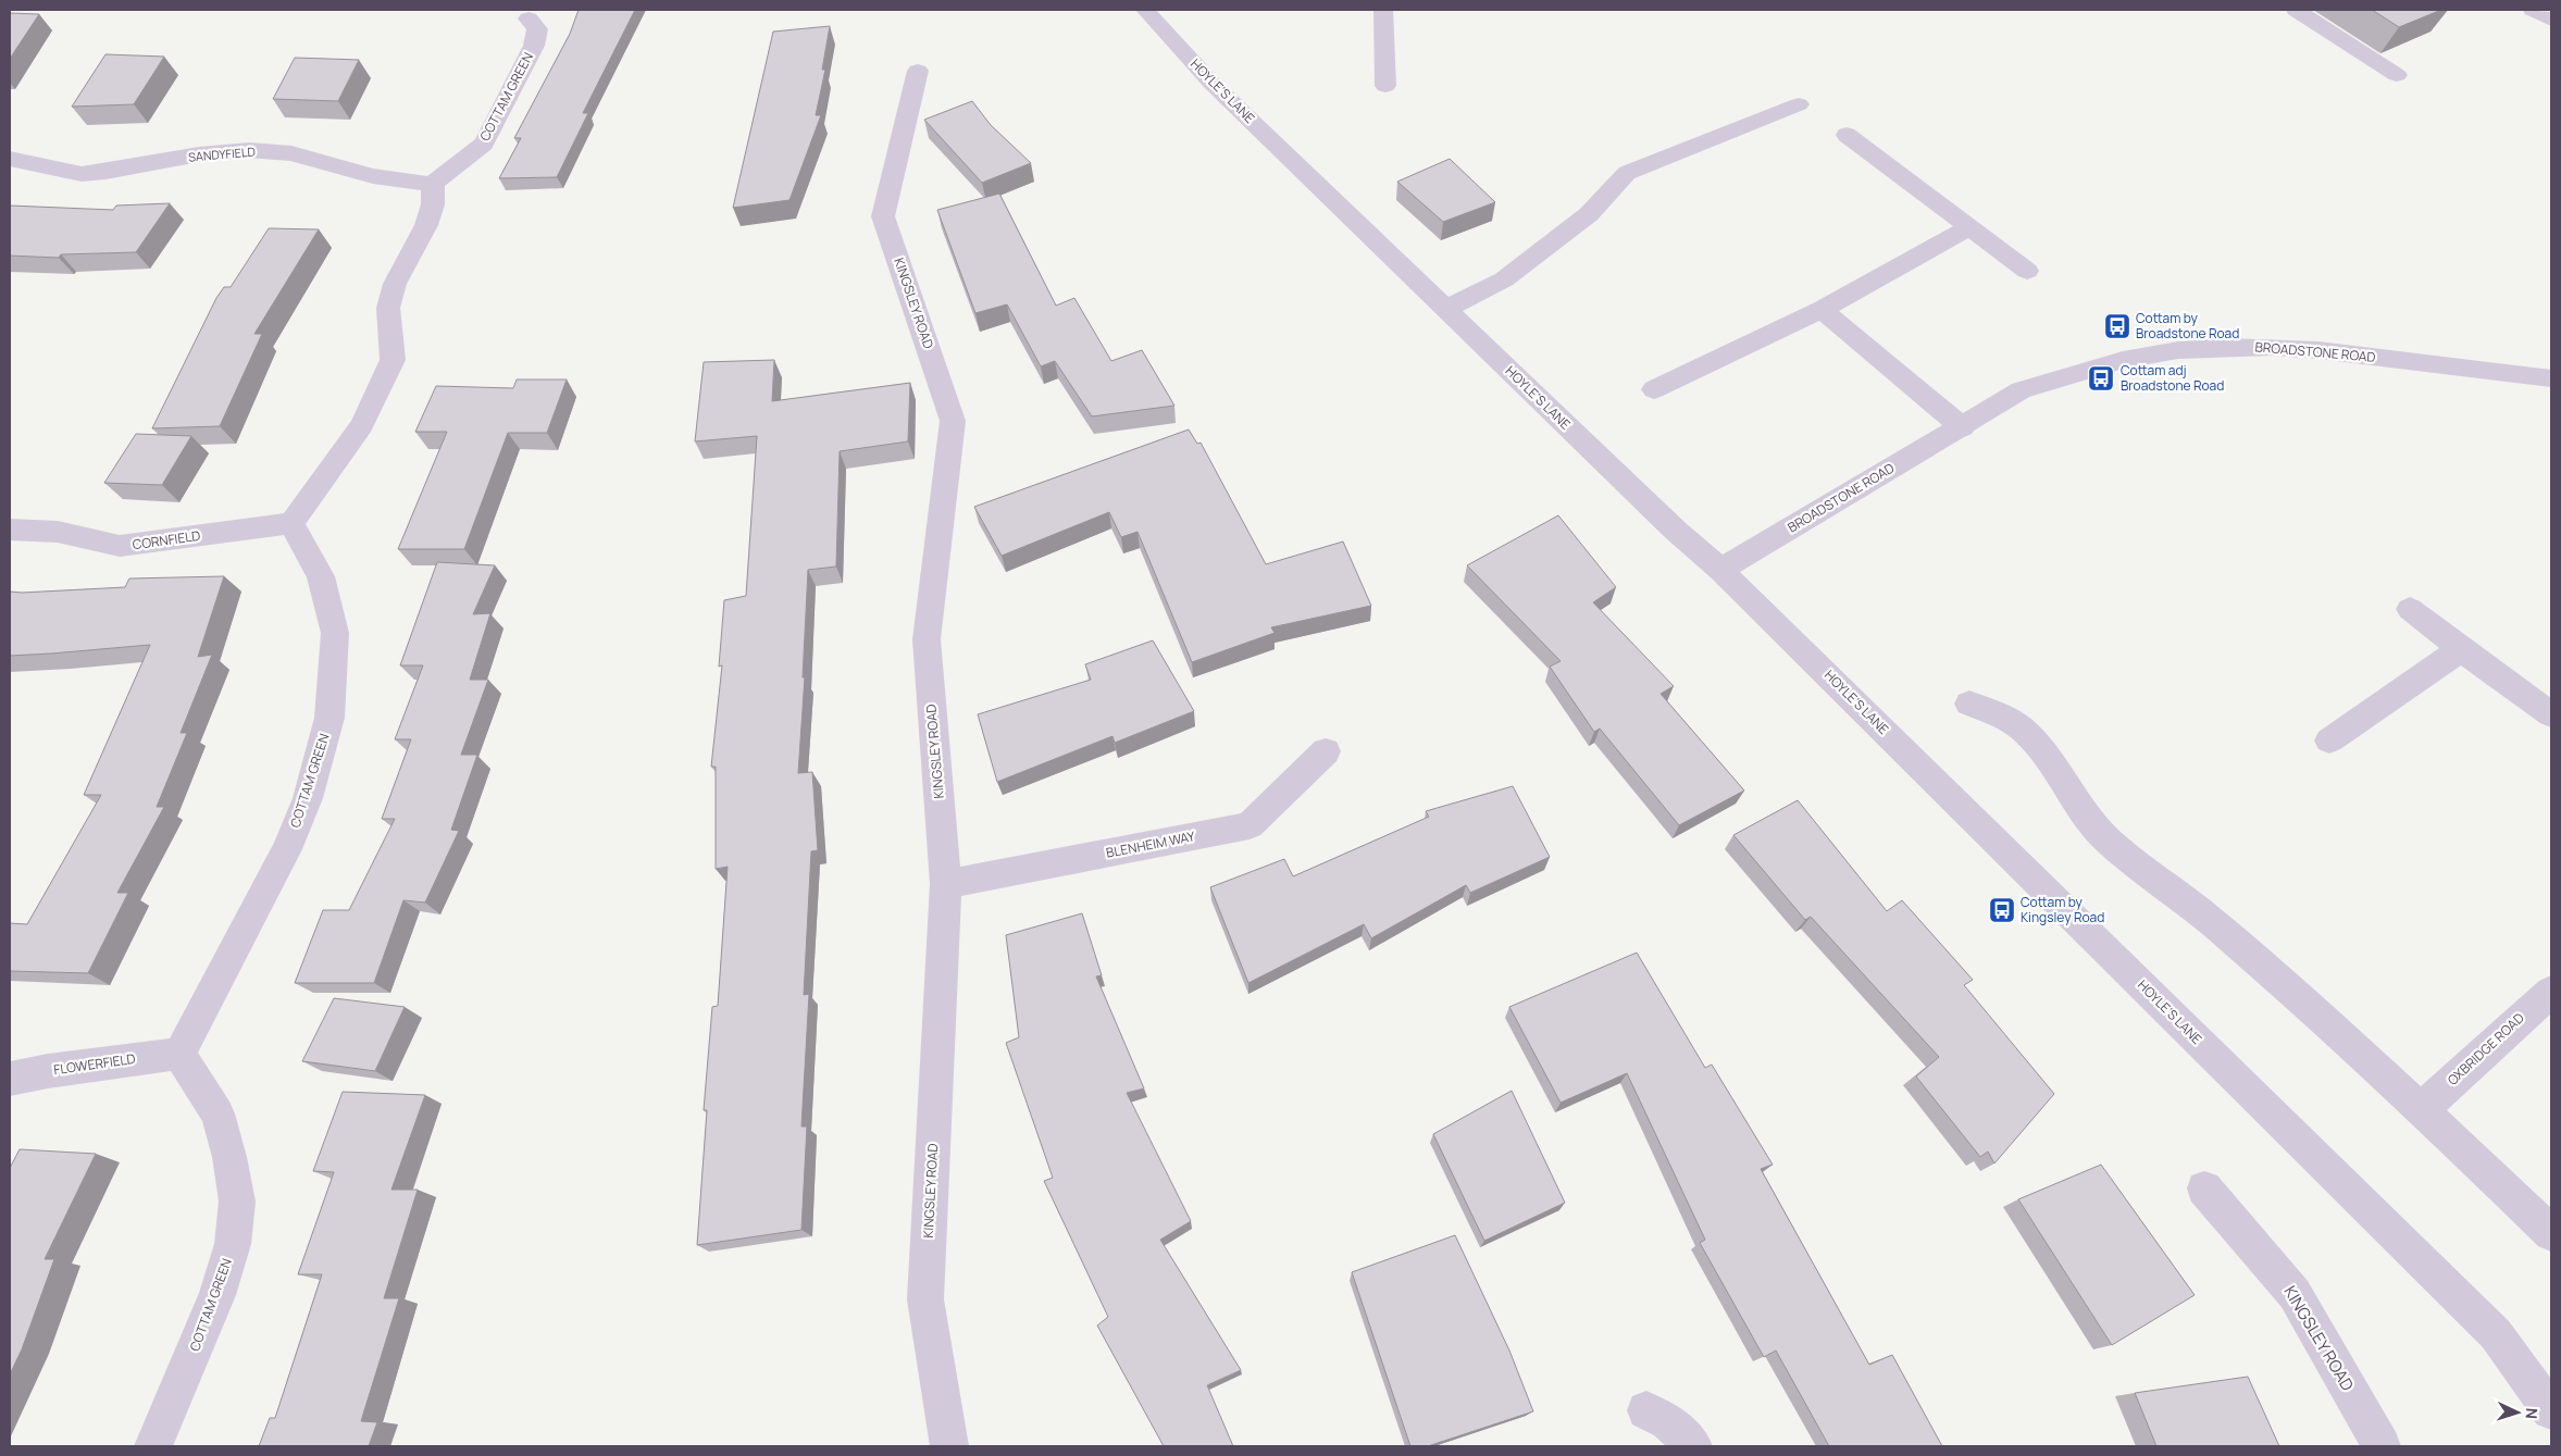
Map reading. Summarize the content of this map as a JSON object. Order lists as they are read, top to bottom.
{
  "streets": {
    "street": [
      "HOYLE'S LANE",
      "COTTAM GREEN",
      "SANDYFIELD",
      "KINGSLEY ROAD",
      "BROADSTONE ROAD",
      "CORNFIELD",
      "BLENHEIM WAY",
      "OXBRIDGE ROAD",
      "FLOWERFIELD"
    ]
  },
  "crossings": [
    ["HOYLE'S LANE", "BROADSTONE ROAD"],
    ["COTTAM GREEN", "SANDYFIELD"],
    ["COTTAM GREEN", "CORNFIELD"],
    ["COTTAM GREEN", "FLOWERFIELD"],
    ["KINGSLEY ROAD", "BLENHEIM WAY"]
  ],
  "places": {
    "bus stop": ["Cottam by Broadstone Road", "Cottam adj Broadstone Road", "Cottam by Kingsley Road"]
  },
  "north": "right"
}
